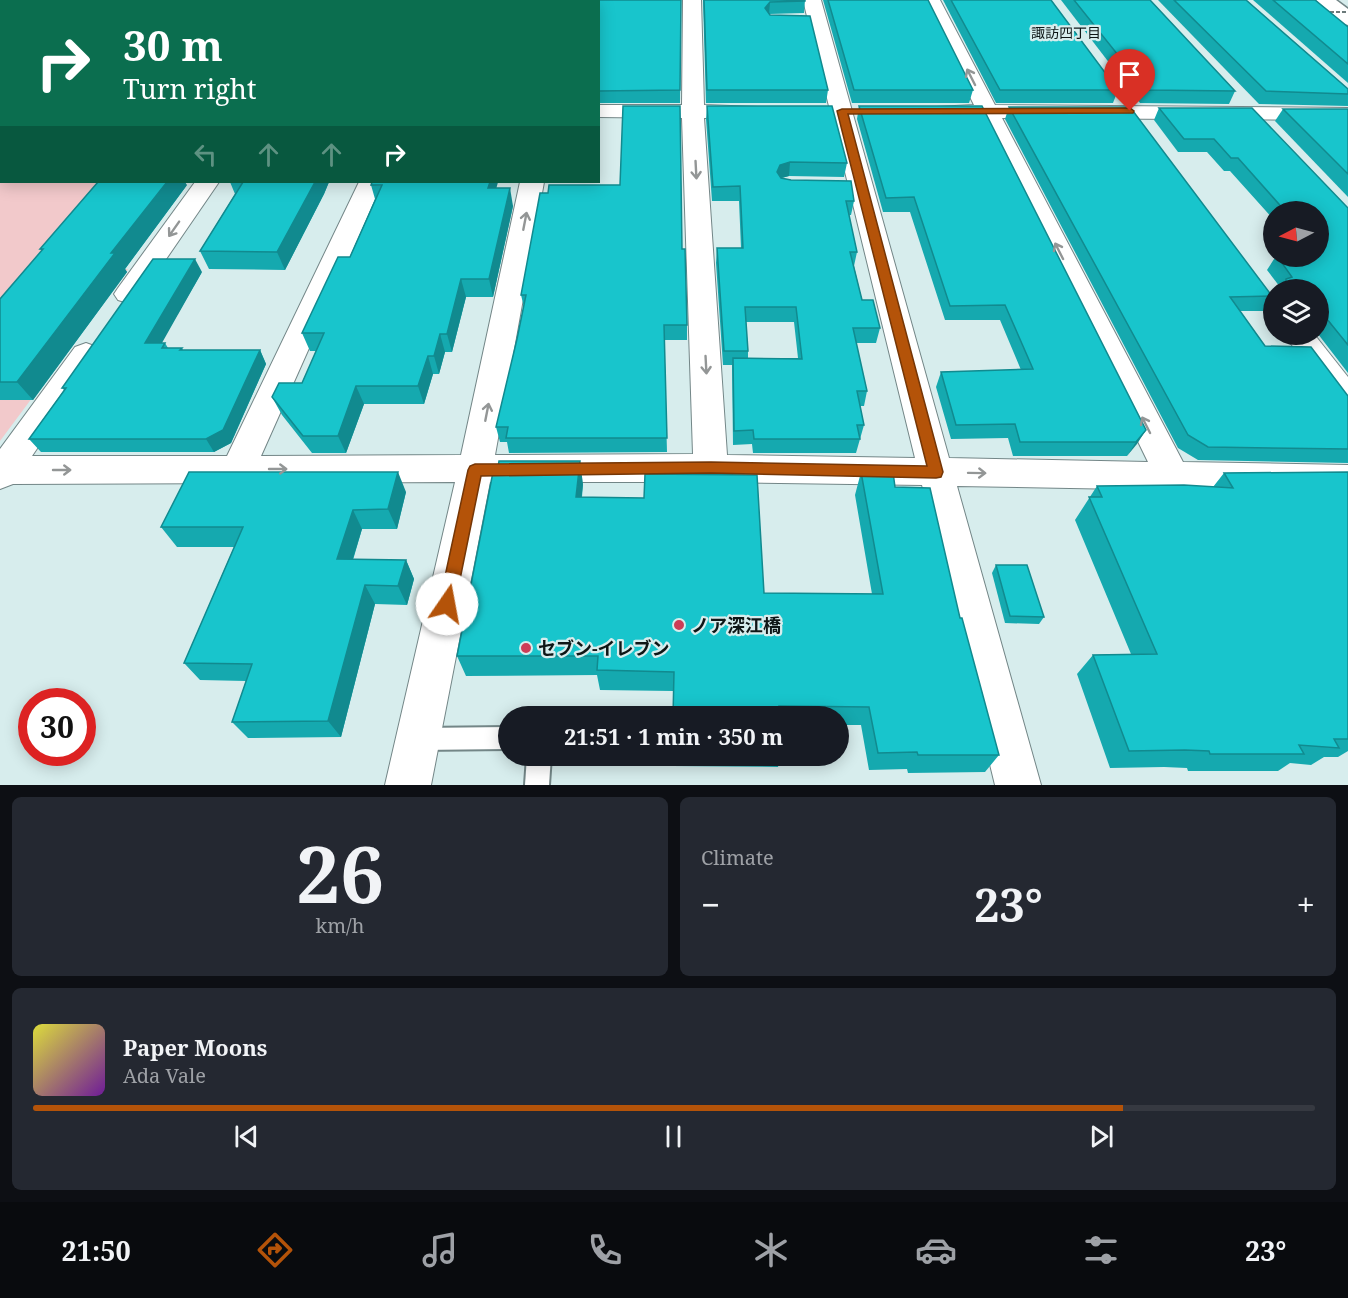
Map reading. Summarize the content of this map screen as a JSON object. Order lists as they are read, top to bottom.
{
  "districts": ["諏訪四丁目"],
  "places": ["ノア深江橋", "セブン-イレブン"],
  "north": "left",
  "page": {
    "turn": ["30 m", "Turn right"],
    "limit": "30",
    "trip": "21:51 · 1 min · 350 m",
    "tile": [
      ["26", "km/h"],
      "Climate"
    ],
    "heat": ["−", "23°", "+"],
    "song": ["Paper Moons", "Ada Vale"],
    "tabs": ["21:50", "23°"]
  }
}
